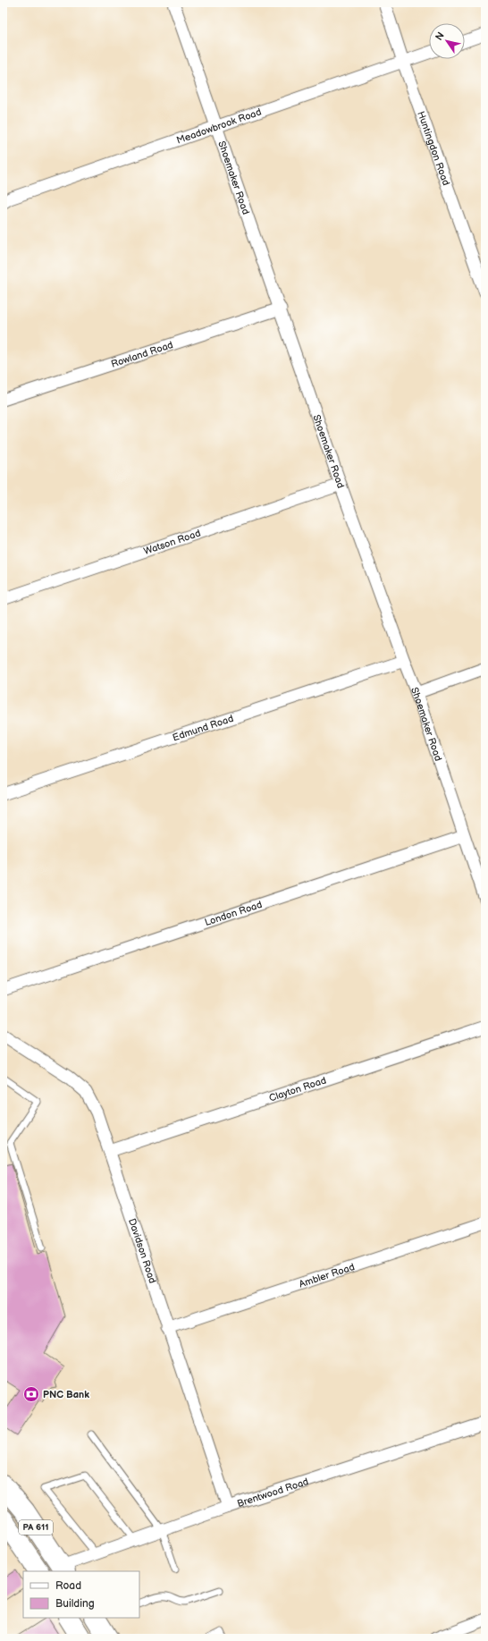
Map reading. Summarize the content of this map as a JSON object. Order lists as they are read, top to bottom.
{
  "streets": {
    "highway": ["PA 611"],
    "street": [
      "Meadowbrook Road",
      "Huntingdon Road",
      "Shoemaker Road",
      "Rowland Road",
      "Watson Road",
      "Edmund Road",
      "London Road",
      "Clayton Road",
      "Davidson Road",
      "Ambler Road",
      "Brentwood Road"
    ]
  },
  "crossings": [
    ["Meadowbrook Road", "Huntingdon Road"],
    ["Meadowbrook Road", "Shoemaker Road"],
    ["Shoemaker Road", "Rowland Road"],
    ["Shoemaker Road", "Watson Road"],
    ["Shoemaker Road", "Edmund Road"],
    ["Shoemaker Road", "London Road"],
    ["Clayton Road", "Davidson Road"],
    ["Davidson Road", "Ambler Road"],
    ["Davidson Road", "Brentwood Road"],
    ["Brentwood Road", "PA 611"]
  ],
  "places": {
    "bank": ["PNC Bank"]
  },
  "legend": ["Road", "Building"],
  "north": "top left"
}
